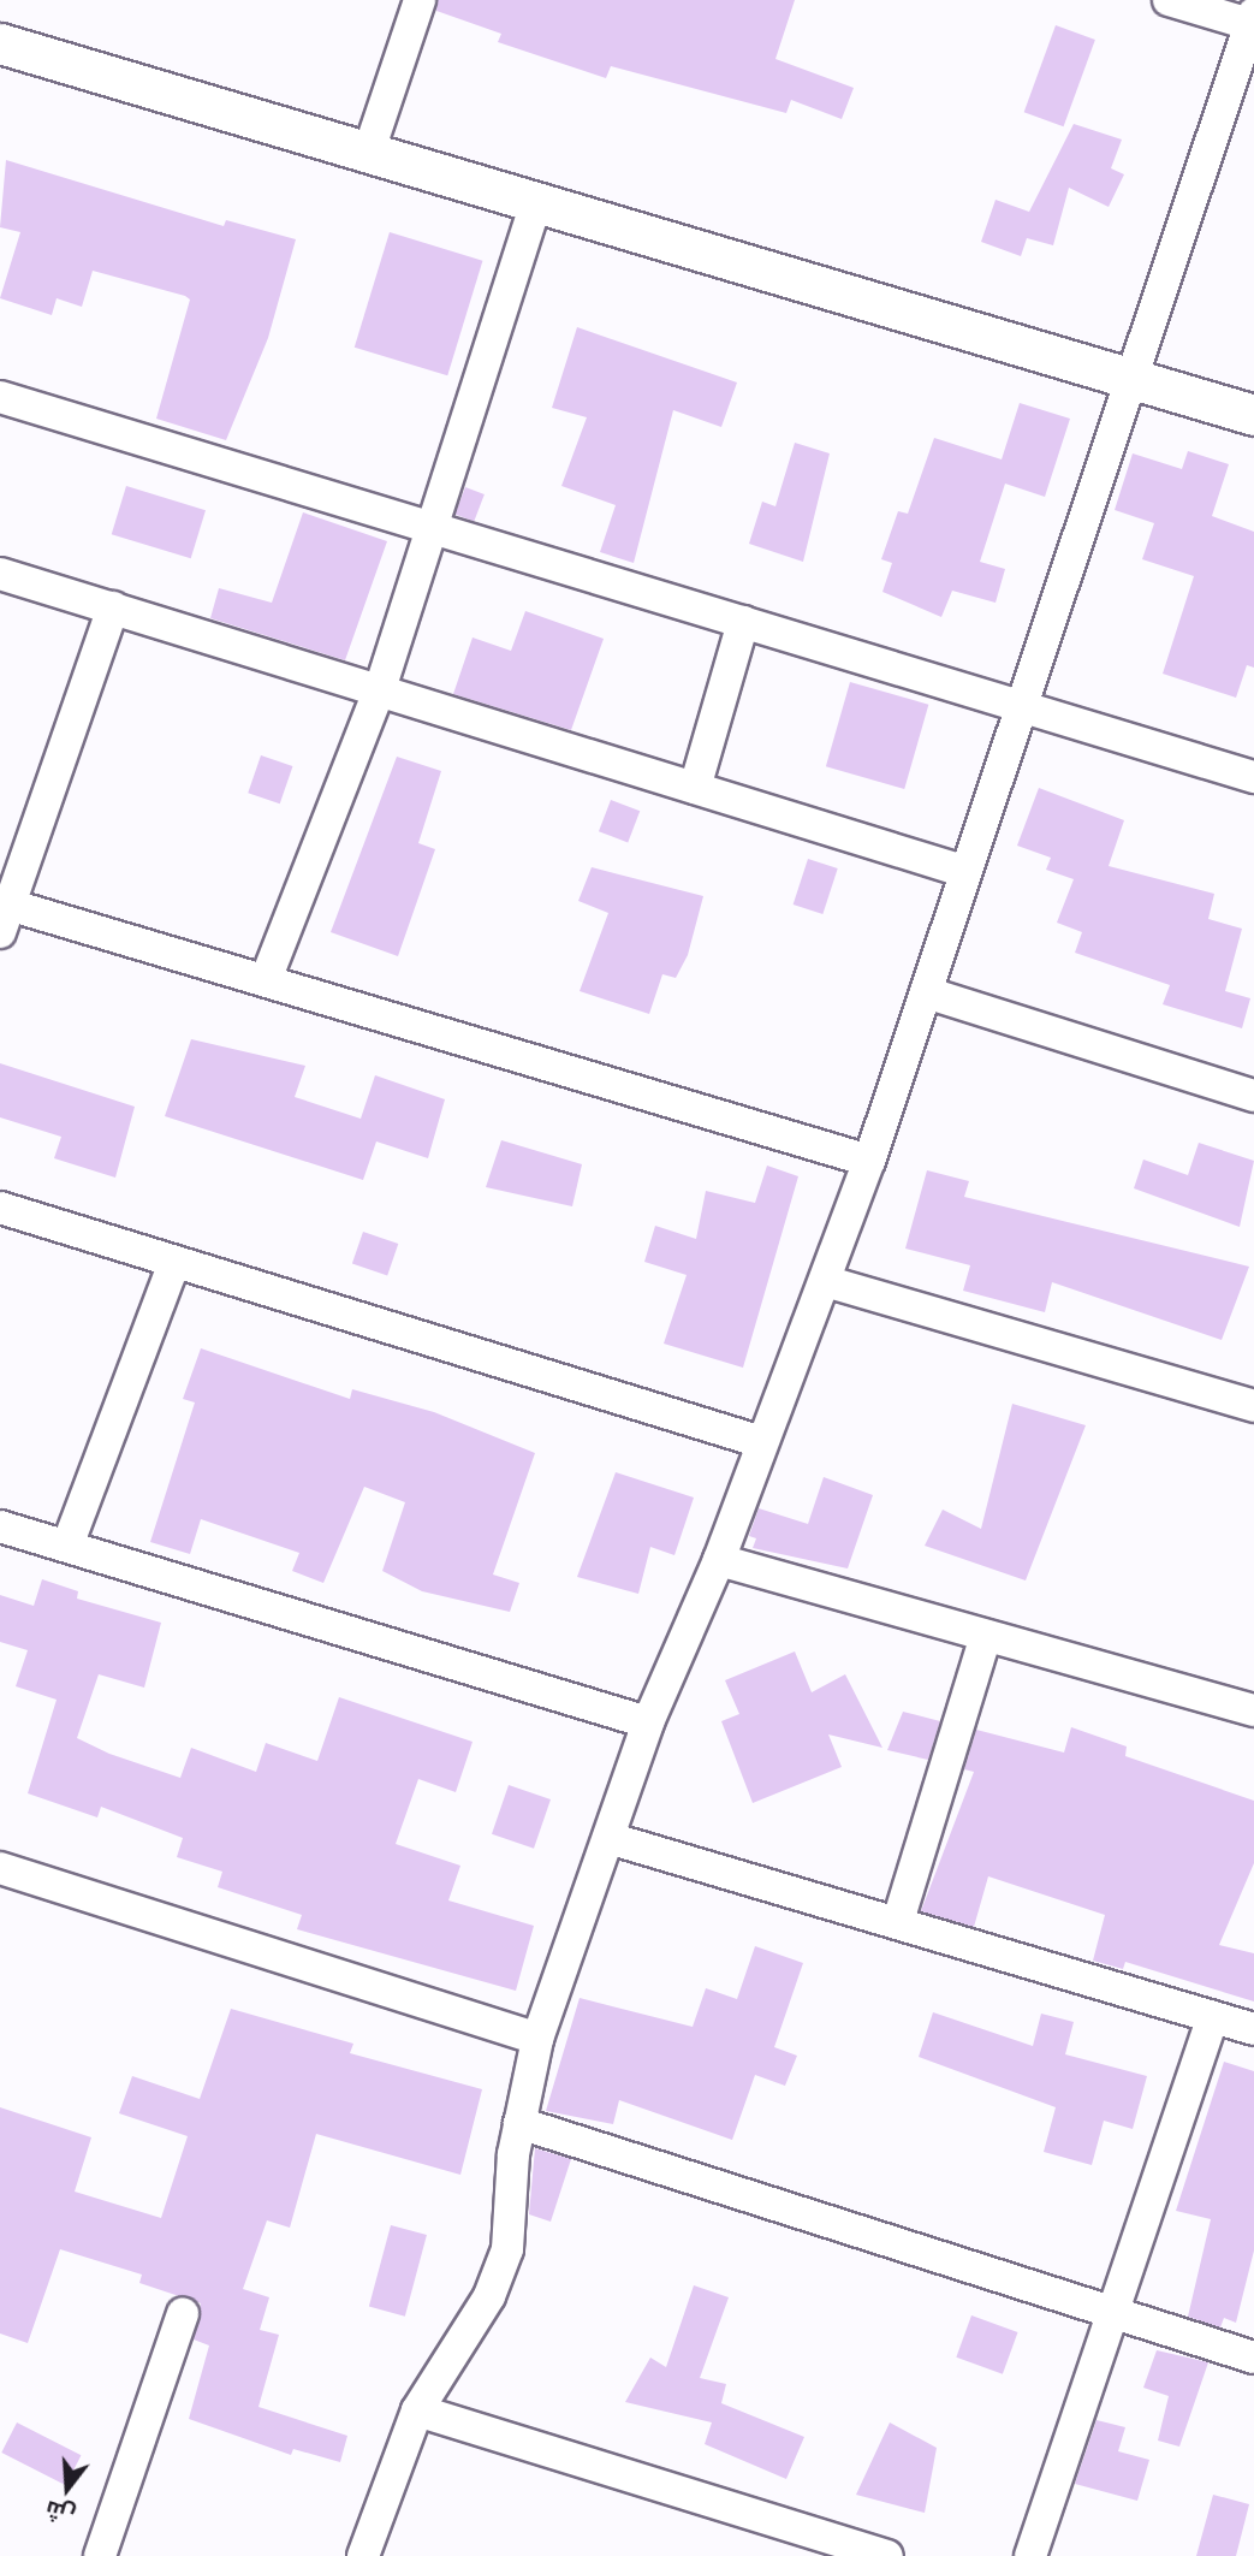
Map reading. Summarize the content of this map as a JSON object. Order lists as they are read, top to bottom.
{
  "north": "bottom"
}
